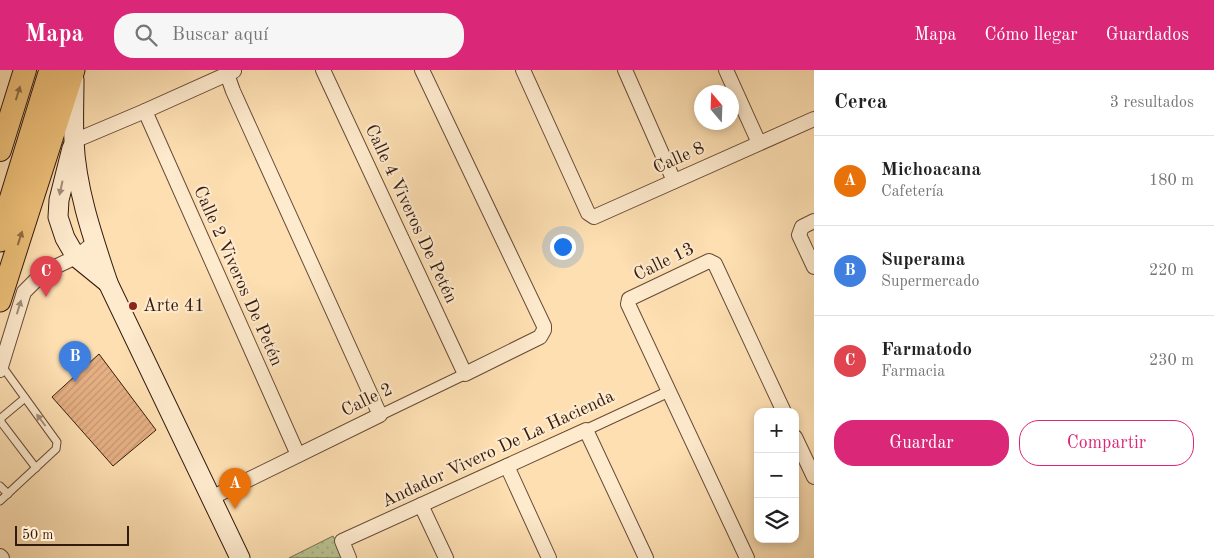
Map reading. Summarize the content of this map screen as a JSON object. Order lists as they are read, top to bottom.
{
  "streets": {
    "street": [
      "Calle 8",
      "Calle 4 Viveros De Petén",
      "Calle 13",
      "Calle 2 Viveros De Petén",
      "Calle 2",
      "Andador Vivero De La Hacienda"
    ]
  },
  "crossings": [
    ["Calle 4 Viveros De Petén", "Calle 2"],
    ["Calle 13", "Andador Vivero De La Hacienda"],
    ["Calle 2 Viveros De Petén", "Calle 2"]
  ],
  "places": ["Arte 41"],
  "scale_bar": "50 m",
  "north": "top",
  "page": {
    "header": "Mapa",
    "search": "Buscar aquí",
    "nav": ["Mapa", "Cómo llegar", "Guardados"],
    "heading": ["Cerca", "3 resultados"],
    "list": [
      {
        "mark": "A",
        "name": "Michoacana",
        "note": "Cafetería",
        "value": "180 m"
      },
      {
        "mark": "B",
        "name": "Superama",
        "note": "Supermercado",
        "value": "220 m"
      },
      {
        "mark": "C",
        "name": "Farmatodo",
        "note": "Farmacia",
        "value": "230 m"
      }
    ],
    "pins": ["C", "B", "A"],
    "buttons": ["Guardar", "Compartir"],
    "map_buttons": ["+", "−"],
    "scale": "50 m"
  }
}
